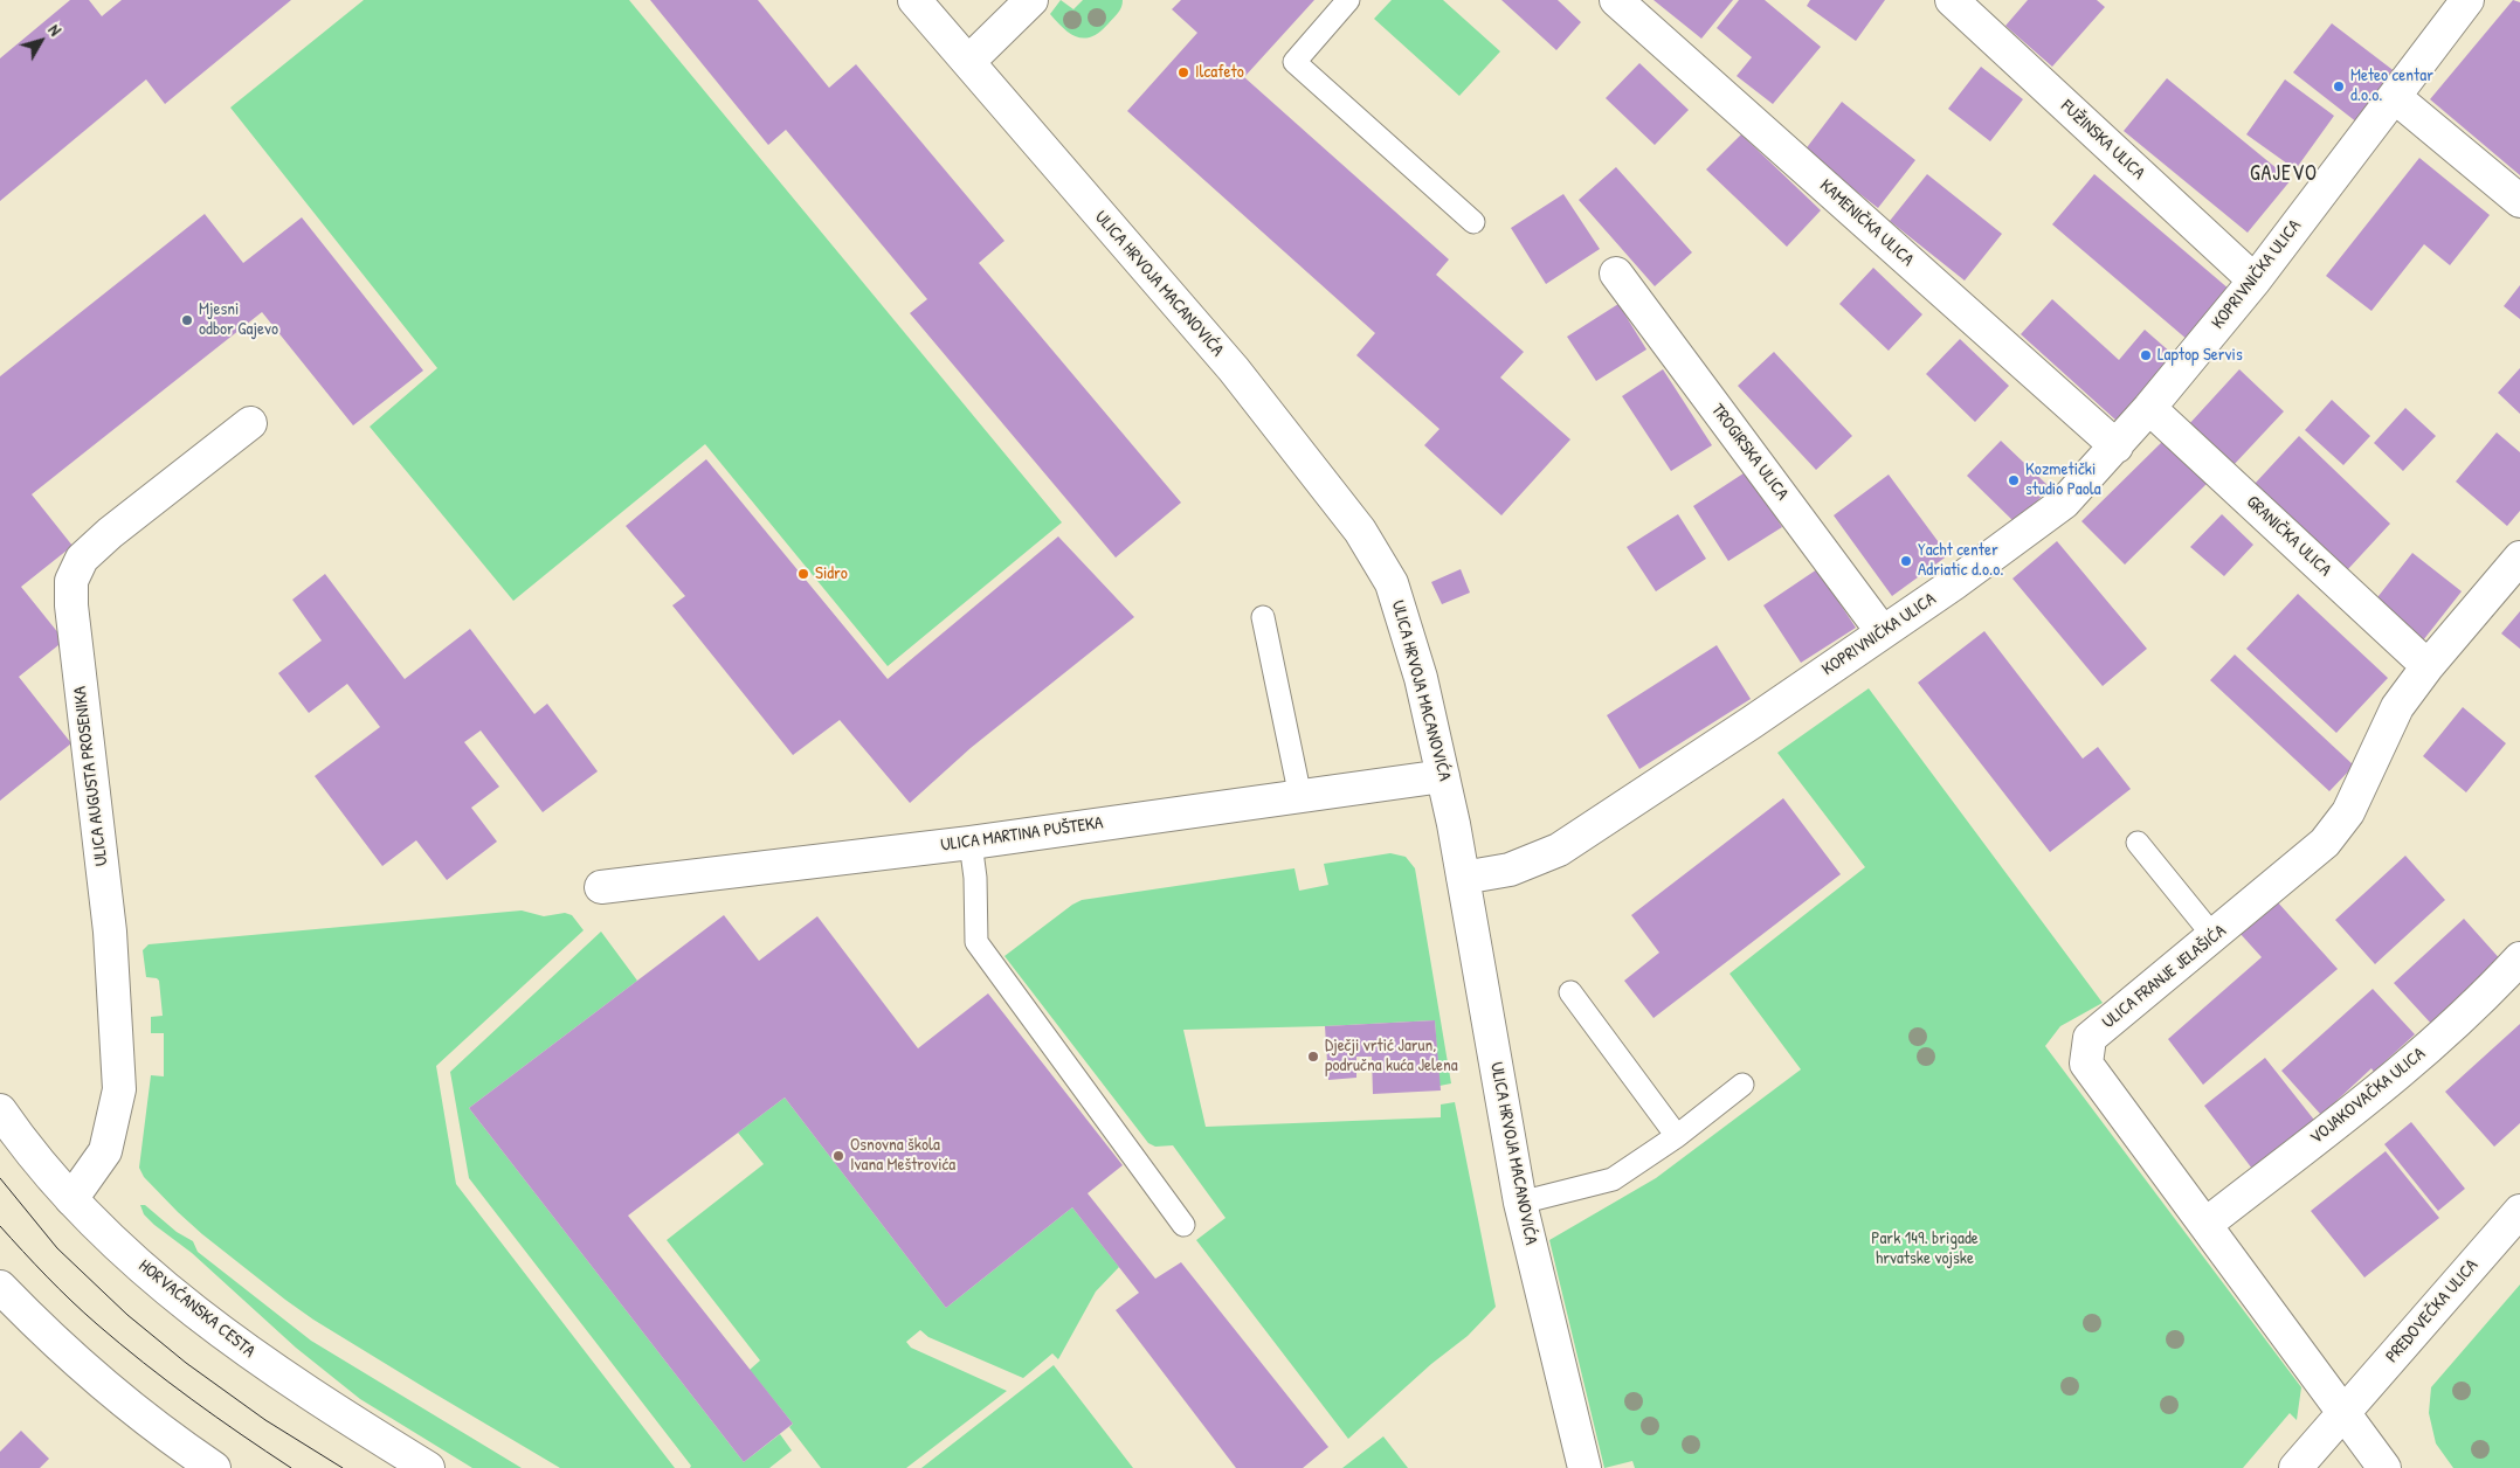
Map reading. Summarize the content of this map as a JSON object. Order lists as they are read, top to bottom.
{
  "streets": {
    "street": [
      "FUŽINSKA ULICA",
      "KAMENIČKA ULICA",
      "KOPRIVNIČKA ULICA",
      "ULICA HRVOJA MACANOVIĆA",
      "TROGIRSKA ULICA",
      "GRANIČKA ULICA",
      "ULICA AUGUSTA PROSENIKA",
      "ULICA MARTINA PUŠTEKA",
      "ULICA FRANJE JELAŠIĆA",
      "VOJAKOVAČKA ULICA",
      "HORVAĆANSKA CESTA",
      "PREDOVEČKA ULICA"
    ]
  },
  "crossings": [
    ["FUŽINSKA ULICA", "KOPRIVNIČKA ULICA"],
    ["KAMENIČKA ULICA", "KOPRIVNIČKA ULICA"],
    ["KOPRIVNIČKA ULICA", "ULICA HRVOJA MACANOVIĆA"],
    ["KOPRIVNIČKA ULICA", "TROGIRSKA ULICA"],
    ["KOPRIVNIČKA ULICA", "GRANIČKA ULICA"],
    ["ULICA HRVOJA MACANOVIĆA", "ULICA MARTINA PUŠTEKA"],
    ["GRANIČKA ULICA", "ULICA FRANJE JELAŠIĆA"],
    ["ULICA AUGUSTA PROSENIKA", "HORVAĆANSKA CESTA"],
    ["ULICA FRANJE JELAŠIĆA", "VOJAKOVAČKA ULICA"],
    ["ULICA FRANJE JELAŠIĆA", "PREDOVEČKA ULICA"]
  ],
  "districts": ["GAJEVO"],
  "parks": ["Park 149. brigade hrvatske vojske"],
  "places": [
    "Ilcafeto",
    "Meteo centar d.o.o.",
    "Mjesni odbor Gajevo",
    "Laptop Servis",
    "Kozmetički studio Paola",
    "Yacht center Adriatic d.o.o.",
    "Sidro",
    "Dječji vrtić Jarun, područna kuća Jelena",
    "Osnovna škola Ivana Meštrovića"
  ],
  "north": "top right"
}
